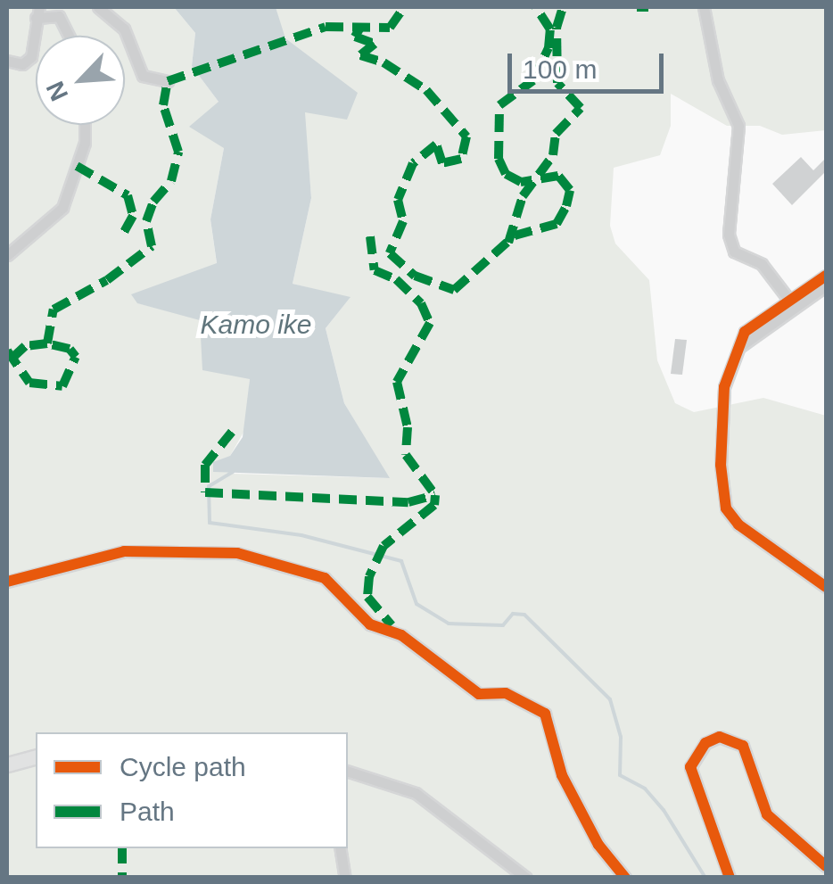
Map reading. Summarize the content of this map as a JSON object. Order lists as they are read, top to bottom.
{
  "water": ["Kamo ike"],
  "legend": ["Cycle path", "Path"],
  "scale_bar": "100 m",
  "north": "bottom left"
}
